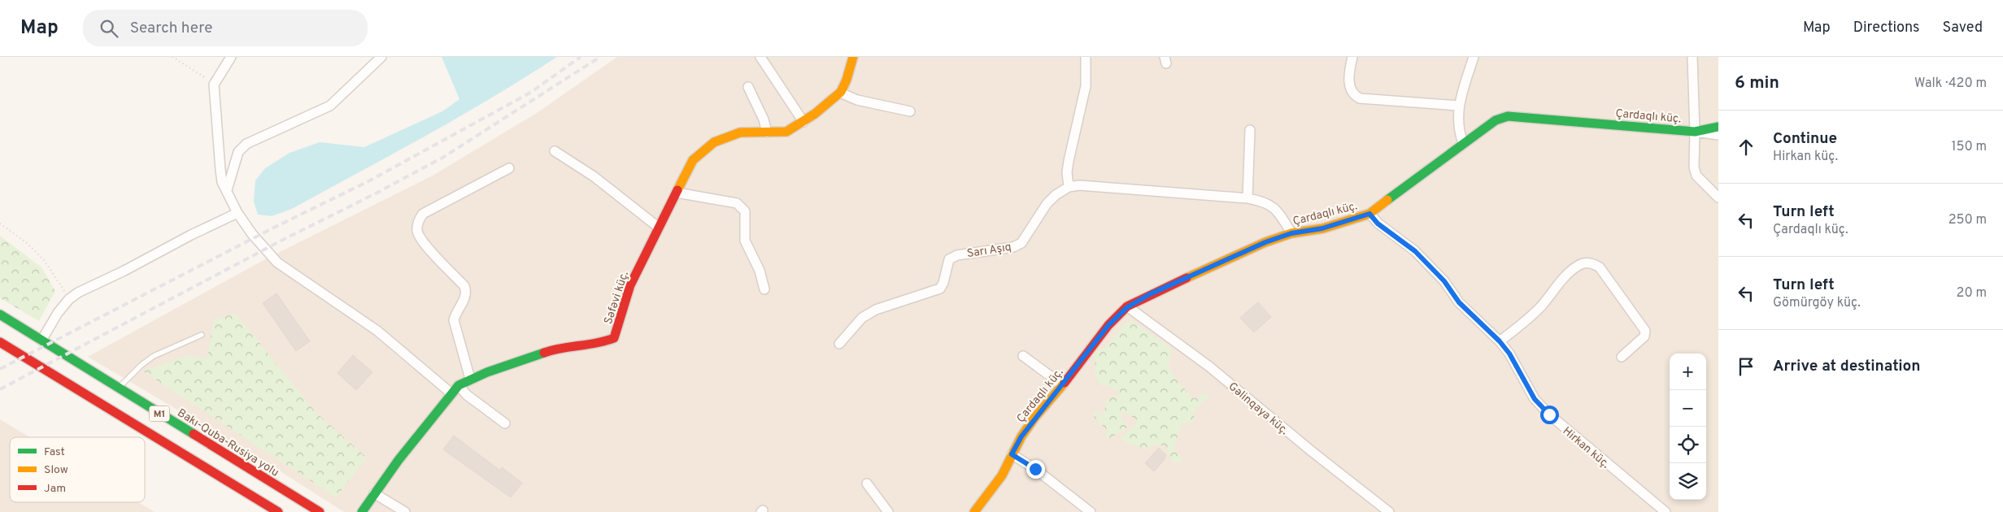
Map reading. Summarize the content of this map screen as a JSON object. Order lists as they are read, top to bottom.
{
  "streets": {
    "main road": [
      "Çardaqlı küç.",
      "Səfəvi küç.",
      "M1",
      "Bakı-Quba-Rusiya yolu"
    ],
    "street": ["Sarı Aşıq", "Gəlinqaya küç.", "Hirkan küç."]
  },
  "crossings": [
    ["Çardaqlı küç.", "Gəlinqaya küç."],
    ["Çardaqlı küç.", "Hirkan küç."]
  ],
  "legend": ["Fast", "Slow", "Jam"],
  "page": {
    "header": "Map",
    "search": "Search here",
    "nav": ["Map", "Directions", "Saved"],
    "heading": ["6 min", "Walk · 420 m"],
    "list": [
      ["Continue", "Hirkan küç.", "150 m"],
      ["Turn left", "Çardaqlı küç.", "250 m"],
      ["Turn left", "Gömürgöy küç.", "20 m"],
      "Arrive at destination"
    ],
    "map_buttons": ["+", "−"]
  }
}
